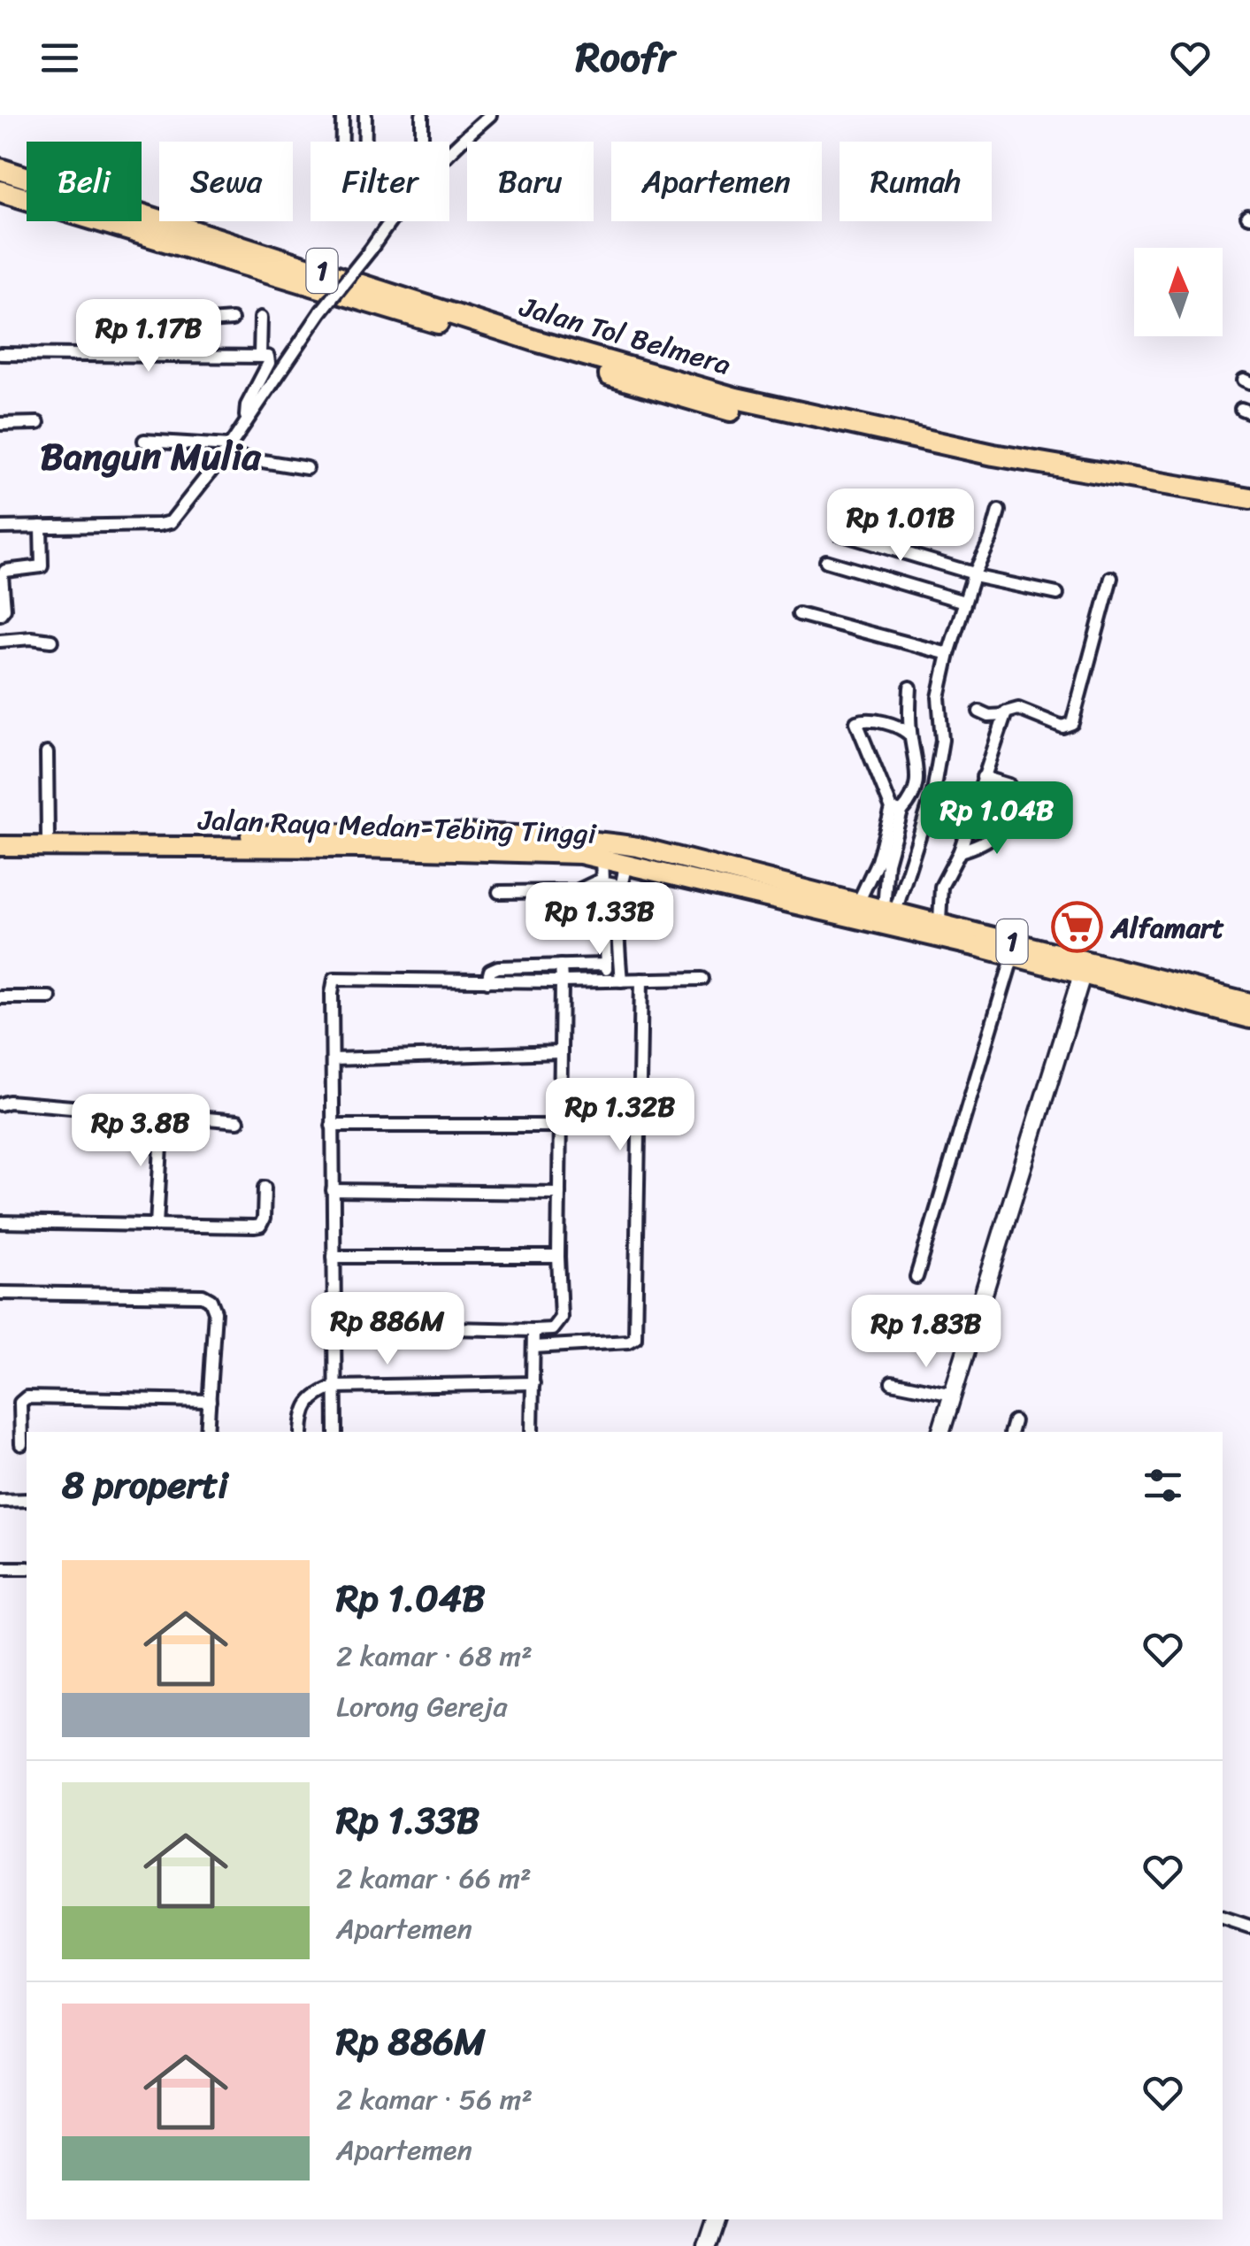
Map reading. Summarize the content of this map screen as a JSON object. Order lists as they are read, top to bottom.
{
  "streets": {
    "highway": ["1", "Jalan Tol Belmera", "Jalan Raya Medan-Tebing Tinggi"]
  },
  "districts": ["Bangun Mulia"],
  "places": {
    "supermarket": ["Alfamart"]
  },
  "north": "top",
  "page": {
    "header": "Roofr",
    "chip": [
      "Beli",
      "Sewa",
      "Filter",
      "Baru",
      "Apartemen",
      "Rumah"
    ],
    "price": [
      "Rp 1.17B",
      "Rp 1.01B",
      "Rp 1.04B",
      "Rp 1.33B",
      "Rp 1.32B",
      "Rp 3.8B",
      "Rp 886M",
      "Rp 1.83B"
    ],
    "heading": "8 properti",
    "list": [
      {
        "name": "Rp 1.04B",
        "note": "2 kamar · 68 m² · Lorong Gereja"
      },
      {
        "name": "Rp 1.33B",
        "note": "2 kamar · 66 m² · Apartemen"
      },
      {
        "name": "Rp 886M",
        "note": "2 kamar · 56 m² · Apartemen"
      }
    ]
  }
}
